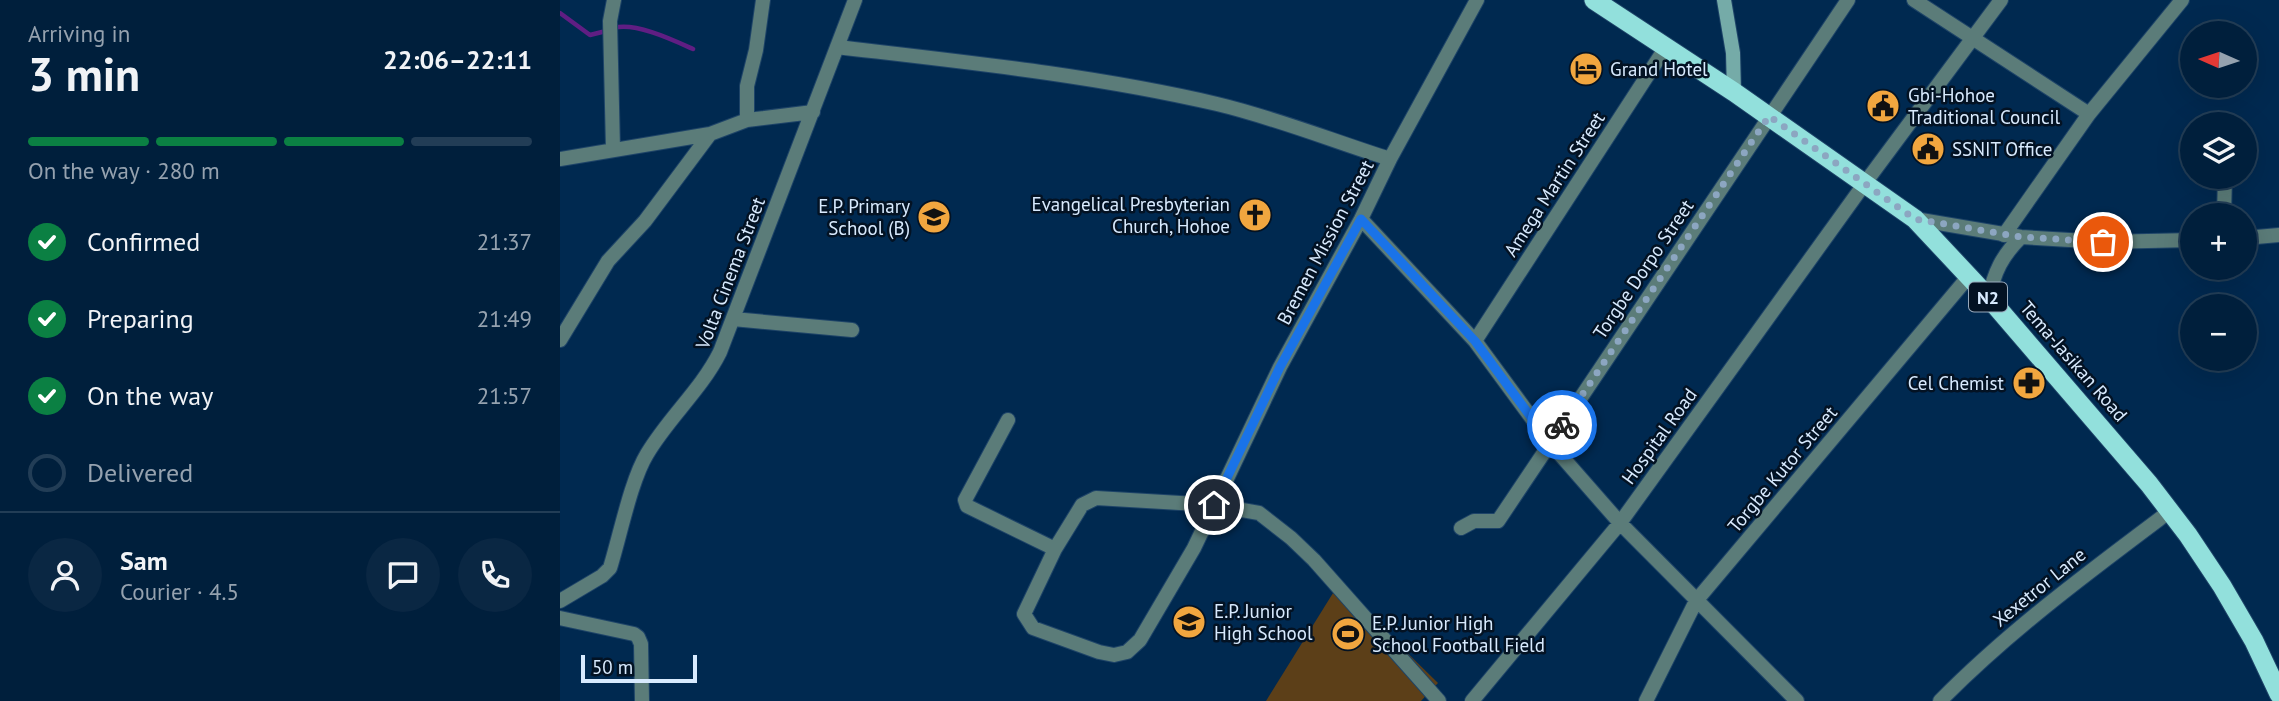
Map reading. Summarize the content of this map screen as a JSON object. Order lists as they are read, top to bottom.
{
  "streets": {
    "highway": ["N2", "Tema-Jasikan Road"],
    "street": [
      "Amega Martin Street",
      "Bremen Mission Street",
      "Torgbe Dorpo Street",
      "Volta Cinema Street",
      "Hospital Road",
      "Torgbe Kutor Street",
      "Xexetror Lane"
    ]
  },
  "crossings": [
    ["Amega Martin Street", "Tema-Jasikan Road"],
    ["Torgbe Dorpo Street", "Tema-Jasikan Road"],
    ["Tema-Jasikan Road", "Hospital Road"],
    ["Tema-Jasikan Road", "Torgbe Kutor Street"],
    ["Tema-Jasikan Road", "Xexetror Lane"]
  ],
  "places": {
    "hotel": ["Grand Hotel"],
    "public building": ["Gbi-Hohoe Traditional Council", "SSNIT Office"],
    "church": ["Evangelical Presbyterian Church, Hohoe"],
    "school or university": ["E.P. Primary School (B)", "E.P. Junior High School"],
    "pharmacy": ["Cel Chemist"],
    "sports": ["E.P. Junior High School Football Field"]
  },
  "scale_bar": "50 m",
  "north": "left",
  "page": {
    "heading": ["3 min", "Arriving in", "22:06–22:11"],
    "panel": ["Sam", "Courier · 4.5"],
    "map_buttons": ["+", "−"],
    "bar": "On the way · 280 m",
    "list": [
      ["Confirmed", "21:37"],
      ["Preparing", "21:49"],
      ["On the way", "21:57"],
      "Delivered"
    ],
    "scale": "50 m"
  }
}
